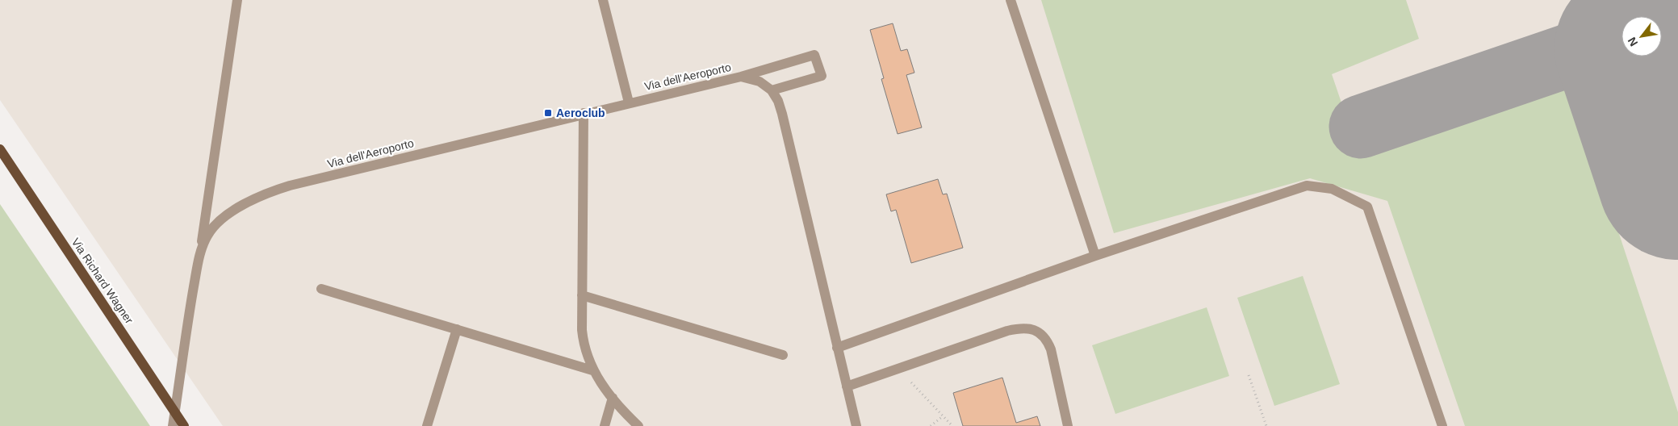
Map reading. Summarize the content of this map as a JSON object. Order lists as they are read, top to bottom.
{
  "streets": {
    "main road": ["Via Richard Wagner"],
    "street": ["Via dell'Aeroporto"]
  },
  "places": {
    "transit": ["Aeroclub"]
  },
  "north": "bottom left"
}
